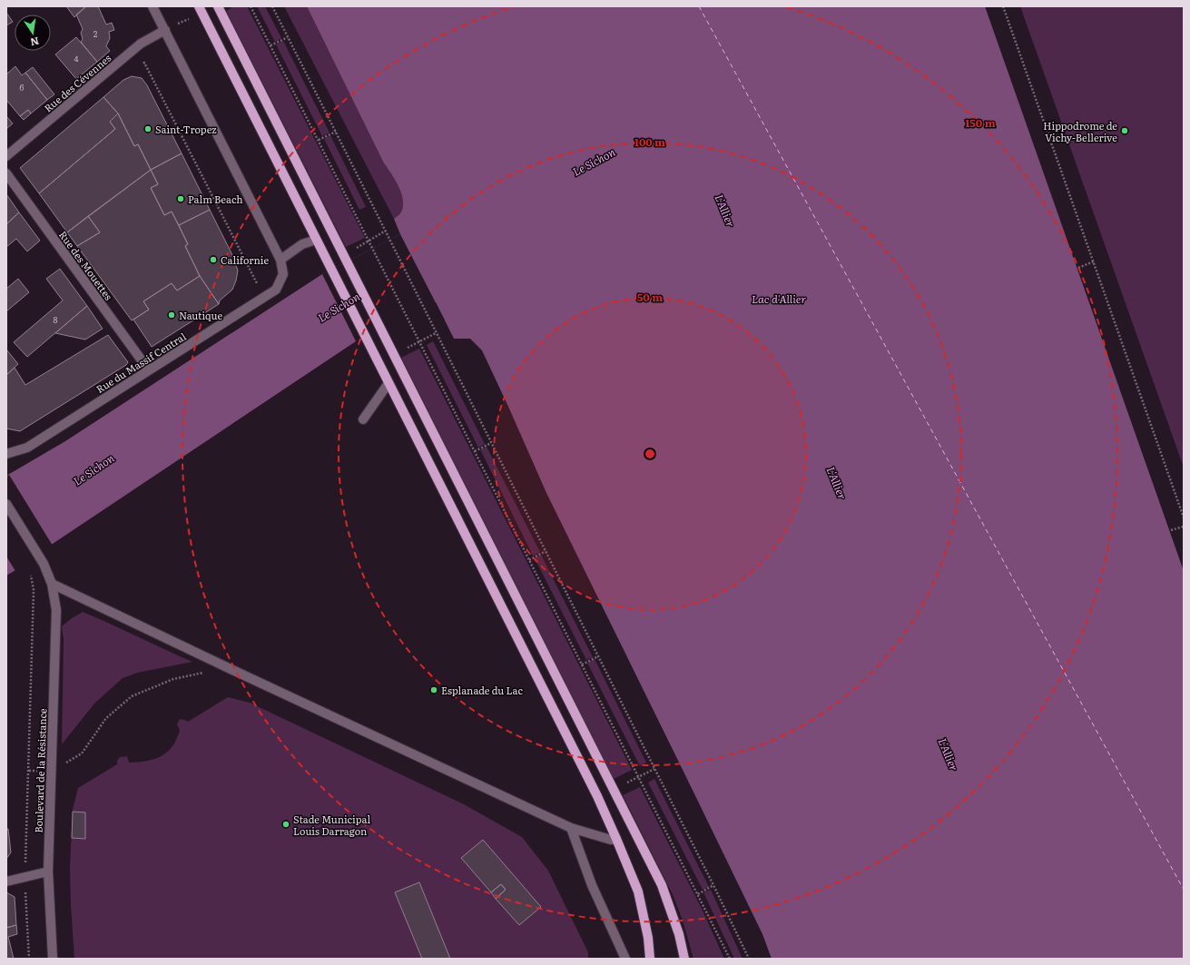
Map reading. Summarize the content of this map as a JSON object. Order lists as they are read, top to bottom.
{
  "streets": {
    "street": [
      "Rue des Cévennes",
      "Rue des Mouettes",
      "Rue du Massif Central",
      "Boulevard de la Résistance"
    ]
  },
  "crossings": [
    ["Rue des Mouettes", "Rue du Massif Central"]
  ],
  "water": ["Le Sichon", "L'Allier", "Lac d'Allier"],
  "places": [
    "Saint-Tropez",
    "Hippodrome de Vichy-Bellerive",
    "Palm Beach",
    "Californie",
    "Nautique",
    "Esplanade du Lac",
    "Stade Municipal Louis Darragon"
  ],
  "house_numbers": [
    "2",
    "4",
    "6",
    "8"
  ],
  "north": "bottom",
  "rings": ["150 m", "100 m", "50 m"]
}
